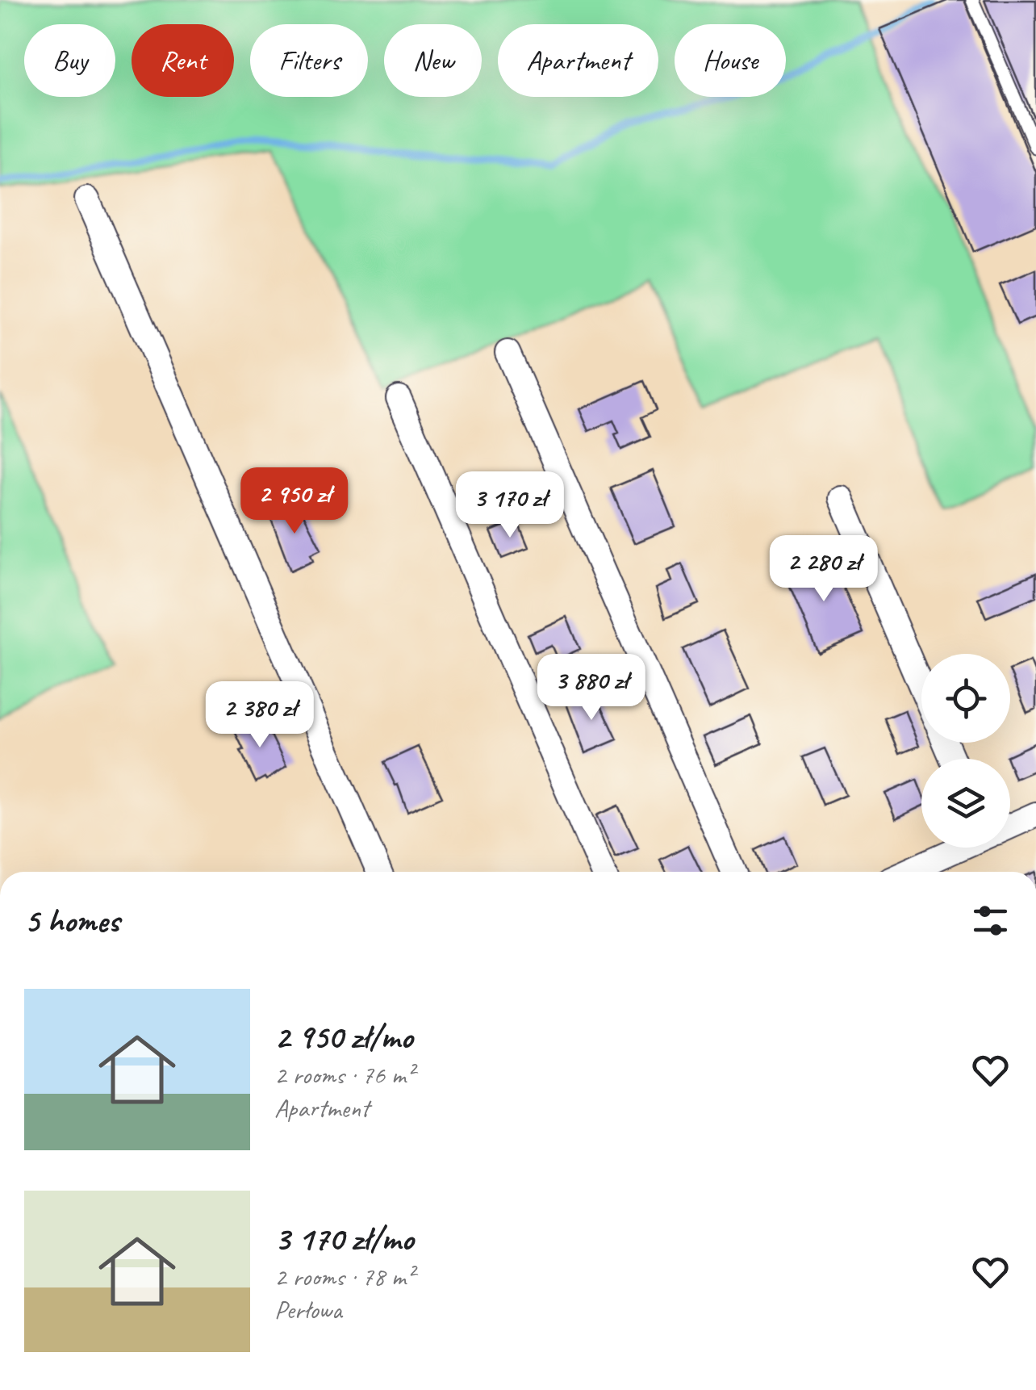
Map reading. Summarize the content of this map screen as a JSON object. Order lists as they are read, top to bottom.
{
  "page": {
    "chip": [
      "Buy",
      "Rent",
      "Filters",
      "New",
      "Apartment",
      "House"
    ],
    "price": [
      "2 950 zł",
      "3 170 zł",
      "2 280 zł",
      "3 880 zł",
      "2 380 zł"
    ],
    "heading": "5 homes",
    "list": [
      {
        "name": "2 950 zł/mo",
        "note": "2 rooms · 76 m² · Apartment"
      },
      {
        "name": "3 170 zł/mo",
        "note": "2 rooms · 78 m² · Perłowa"
      }
    ]
  }
}
